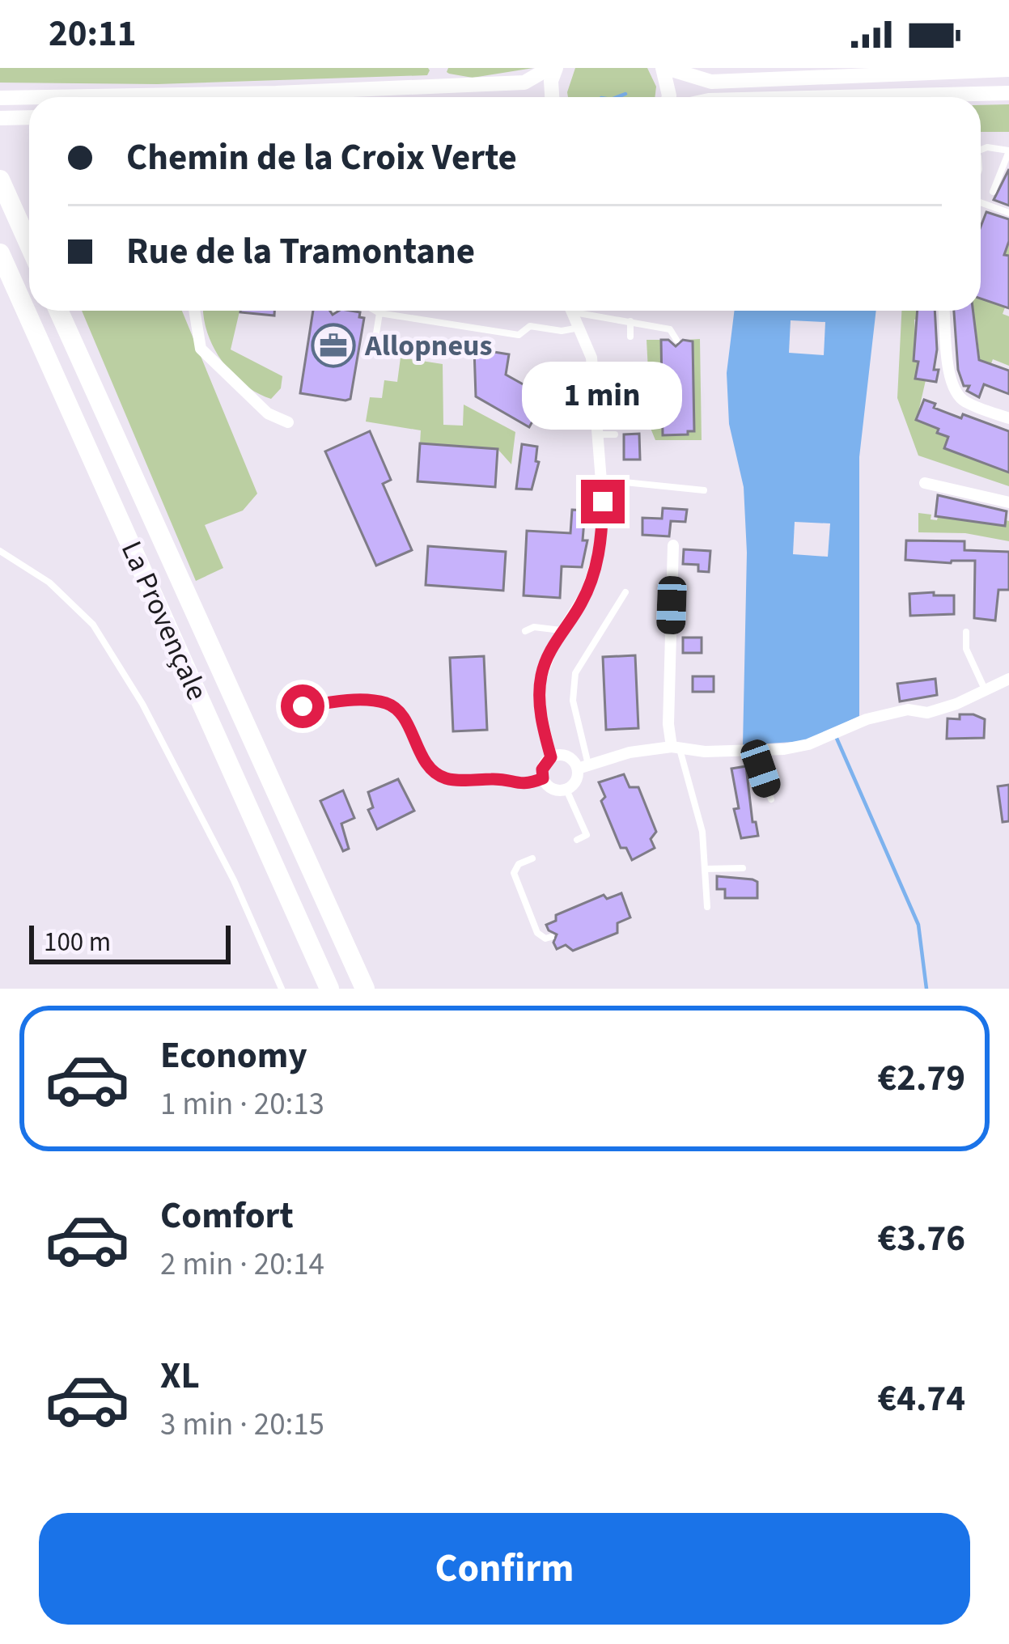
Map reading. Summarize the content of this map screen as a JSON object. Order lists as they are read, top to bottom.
{
  "streets": {
    "highway": ["La Provençale"]
  },
  "places": {
    "office": ["Allopneus"]
  },
  "scale_bar": "100 m",
  "page": {
    "status": "20:11",
    "banner": ["Chemin de la Croix Verte", "Rue de la Tramontane"],
    "bubble": "1 min",
    "scale": "100 m",
    "list": [
      {
        "name": "Economy",
        "note": "1 min · 20:13",
        "value": "€2.79"
      },
      {
        "name": "Comfort",
        "note": "2 min · 20:14",
        "value": "€3.76"
      },
      {
        "name": "XL",
        "note": "3 min · 20:15",
        "value": "€4.74"
      }
    ],
    "buttons": "Confirm"
  }
}
